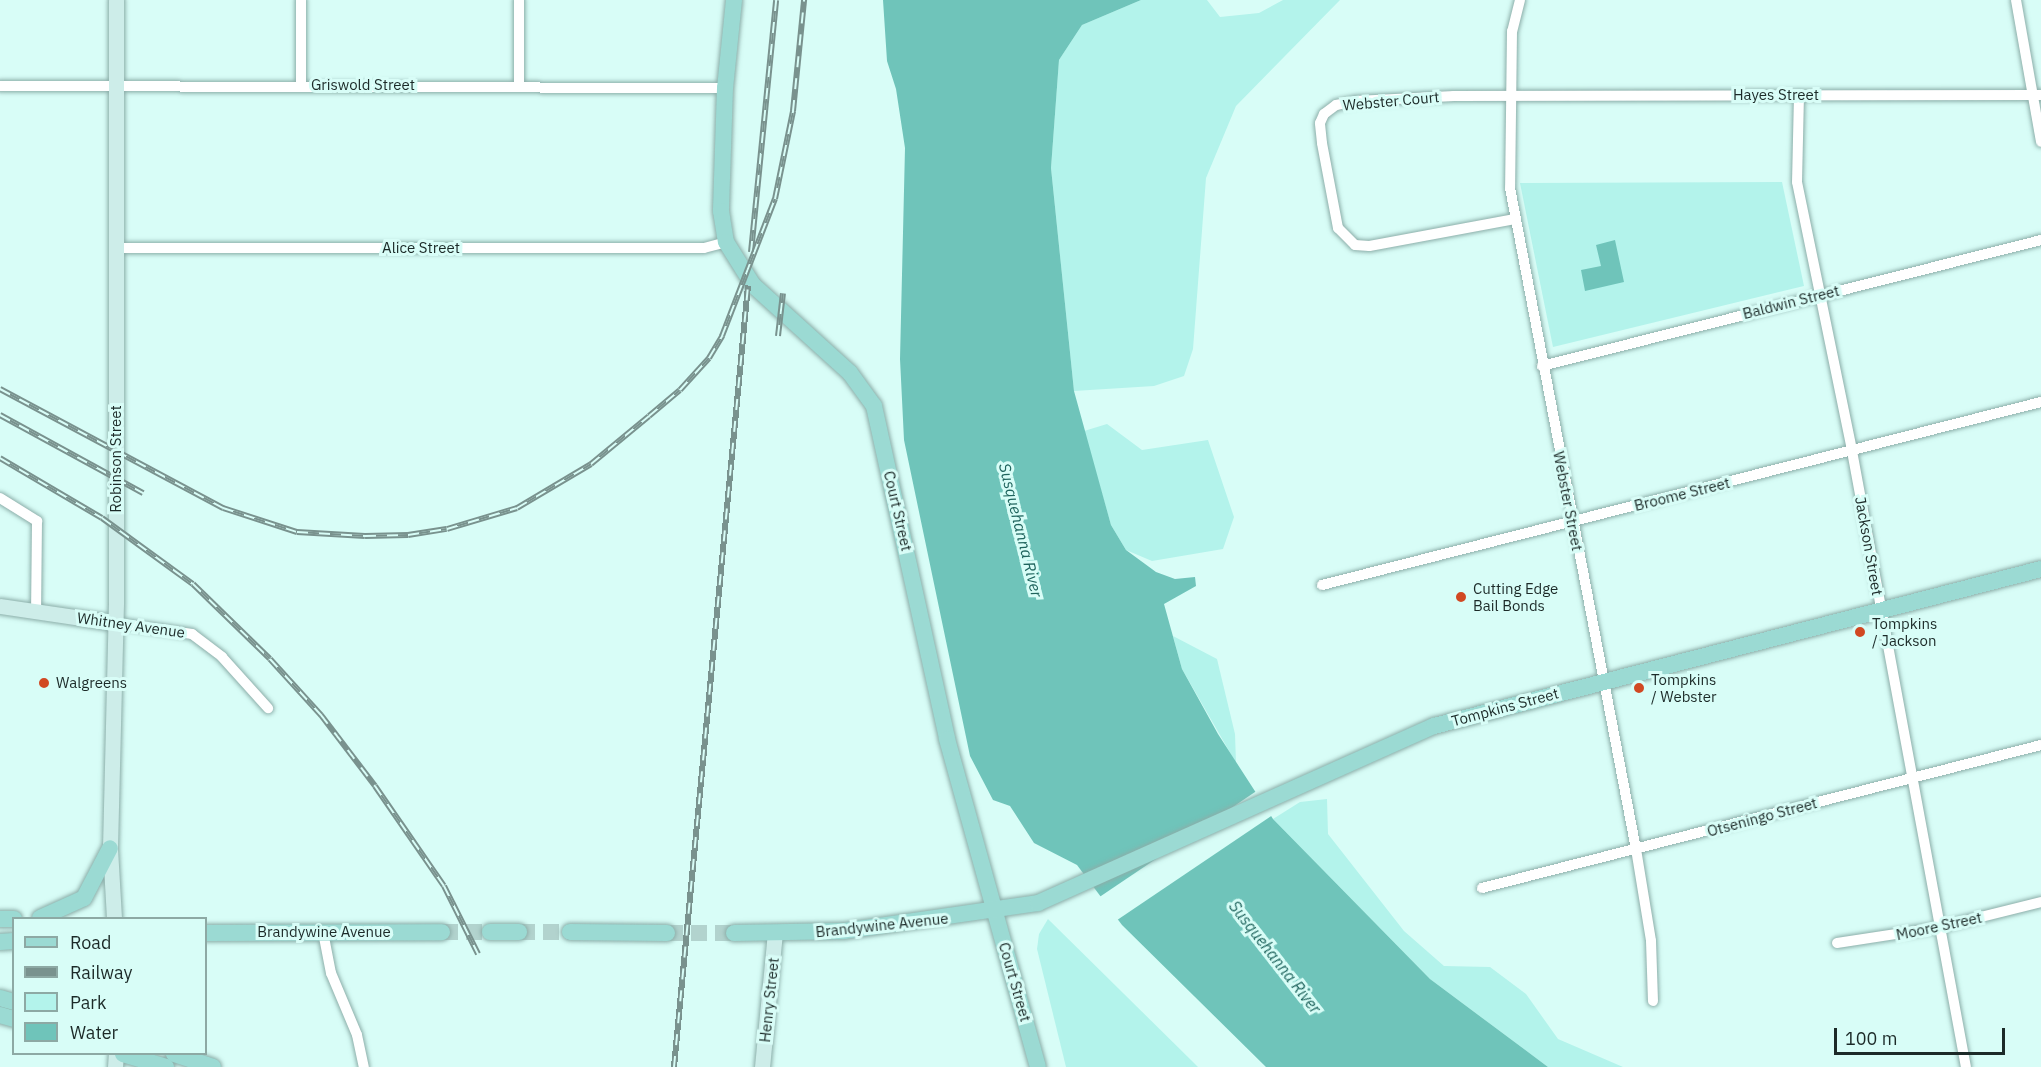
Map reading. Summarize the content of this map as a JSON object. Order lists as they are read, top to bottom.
{
  "streets": {
    "main road": ["Court Street", "Tompkins Street", "Brandywine Avenue"],
    "street": [
      "Griswold Street",
      "Hayes Street",
      "Webster Court",
      "Alice Street",
      "Baldwin Street",
      "Robinson Street",
      "Broome Street",
      "Webster Street",
      "Jackson Street",
      "Whitney Avenue",
      "Otseningo Street",
      "Moore Street",
      "Henry Street"
    ]
  },
  "crossings": [
    ["Griswold Street", "Robinson Street"],
    ["Griswold Street", "Court Street"],
    ["Hayes Street", "Webster Court"],
    ["Hayes Street", "Webster Street"],
    ["Hayes Street", "Jackson Street"],
    ["Webster Court", "Webster Street"],
    ["Alice Street", "Robinson Street"],
    ["Alice Street", "Court Street"],
    ["Baldwin Street", "Webster Street"],
    ["Baldwin Street", "Jackson Street"],
    ["Robinson Street", "Whitney Avenue"],
    ["Broome Street", "Webster Street"],
    ["Broome Street", "Jackson Street"],
    ["Webster Street", "Tompkins Street"],
    ["Webster Street", "Otseningo Street"],
    ["Court Street", "Tompkins Street"],
    ["Court Street", "Brandywine Avenue"],
    ["Jackson Street", "Tompkins Street"],
    ["Jackson Street", "Otseningo Street"],
    ["Jackson Street", "Moore Street"],
    ["Tompkins Street", "Brandywine Avenue"],
    ["Brandywine Avenue", "Henry Street"]
  ],
  "water": ["Susquehanna River"],
  "places": [
    "Cutting Edge Bail Bonds",
    "Tompkins / Jackson",
    "Walgreens",
    "Tompkins / Webster"
  ],
  "legend": [
    "Road",
    "Railway",
    "Park",
    "Water"
  ],
  "scale_bar": "100 m"
}
